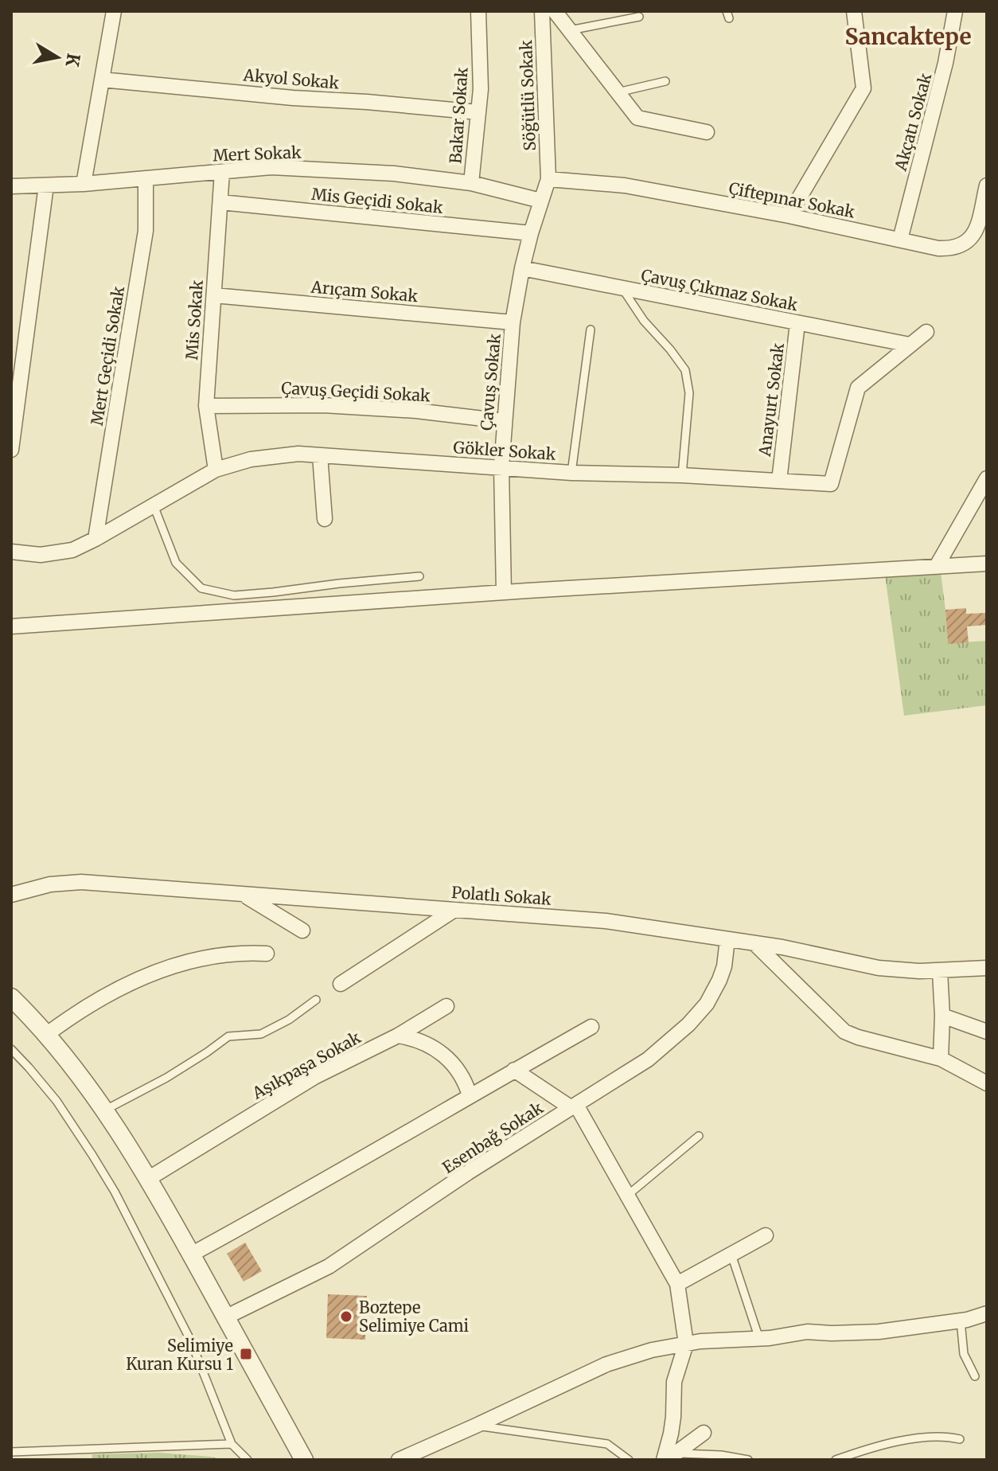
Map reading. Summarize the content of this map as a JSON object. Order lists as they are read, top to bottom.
{
  "streets": {
    "street": [
      "Akyol Sokak",
      "Söğütlü Sokak",
      "Bakar Sokak",
      "Akçatı Sokak",
      "Mert Sokak",
      "Çiftepınar Sokak",
      "Mis Geçidi Sokak",
      "Çavuş Çıkmaz Sokak",
      "Arıçam Sokak",
      "Mis Sokak",
      "Mert Geçidi Sokak",
      "Çavuş Sokak",
      "Çavuş Geçidi Sokak",
      "Anayurt Sokak",
      "Gökler Sokak",
      "Polatlı Sokak",
      "Aşıkpaşa Sokak",
      "Esenbağ Sokak"
    ]
  },
  "crossings": [
    ["Akyol Sokak", "Bakar Sokak"],
    ["Söğütlü Sokak", "Çiftepınar Sokak"],
    ["Söğütlü Sokak", "Çavuş Sokak"],
    ["Bakar Sokak", "Mert Sokak"],
    ["Akçatı Sokak", "Çiftepınar Sokak"],
    ["Mert Sokak", "Mis Sokak"],
    ["Mert Sokak", "Mert Geçidi Sokak"],
    ["Mert Sokak", "Çavuş Sokak"],
    ["Çiftepınar Sokak", "Çavuş Sokak"],
    ["Mis Geçidi Sokak", "Mis Sokak"],
    ["Mis Geçidi Sokak", "Çavuş Sokak"],
    ["Çavuş Çıkmaz Sokak", "Çavuş Sokak"],
    ["Çavuş Çıkmaz Sokak", "Anayurt Sokak"],
    ["Çavuş Çıkmaz Sokak", "Gökler Sokak"],
    ["Arıçam Sokak", "Mis Sokak"],
    ["Arıçam Sokak", "Çavuş Sokak"],
    ["Mis Sokak", "Çavuş Geçidi Sokak"],
    ["Mis Sokak", "Gökler Sokak"],
    ["Mert Geçidi Sokak", "Gökler Sokak"],
    ["Çavuş Sokak", "Çavuş Geçidi Sokak"],
    ["Çavuş Sokak", "Gökler Sokak"],
    ["Anayurt Sokak", "Gökler Sokak"],
    ["Polatlı Sokak", "Esenbağ Sokak"]
  ],
  "districts": ["Sancaktepe"],
  "places": {
    "other": ["Boztepe Selimiye Cami"],
    "transit": ["Selimiye Kuran Kursu 1"]
  },
  "north": "right"
}
